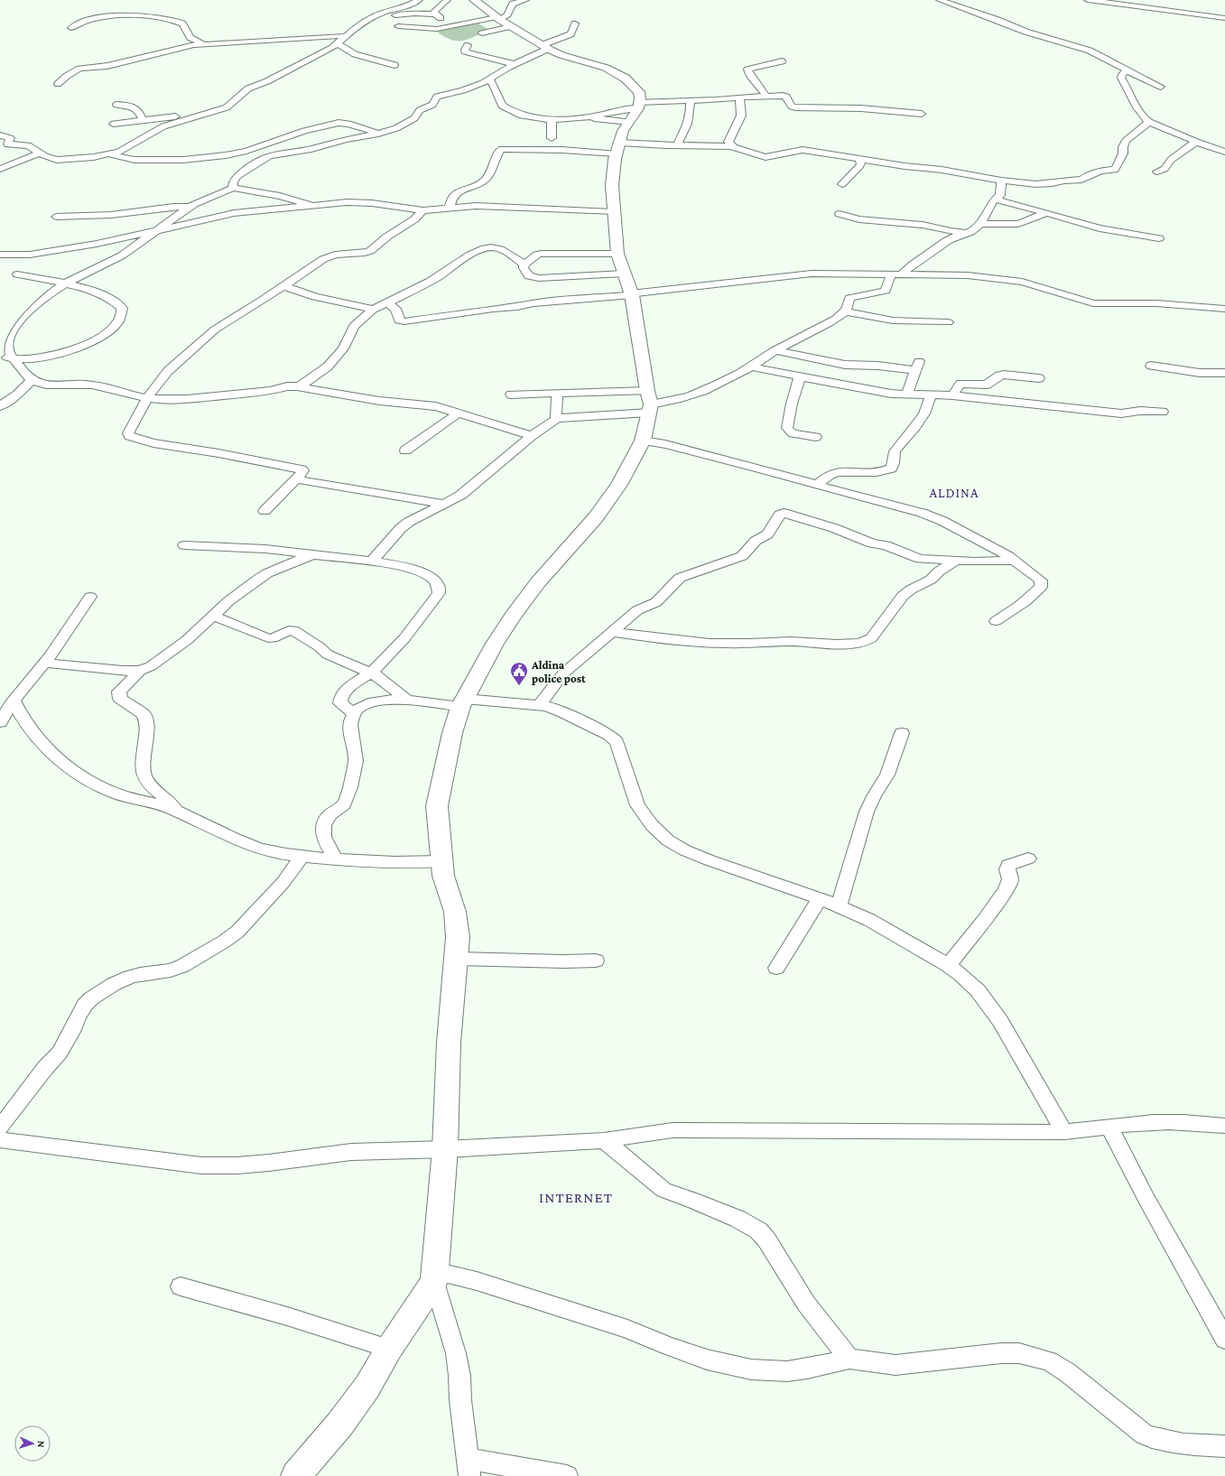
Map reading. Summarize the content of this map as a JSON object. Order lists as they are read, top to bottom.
{
  "districts": ["ALDINA", "INTERNET"],
  "places": {
    "public building": ["Aldina police post"]
  },
  "north": "right"
}
